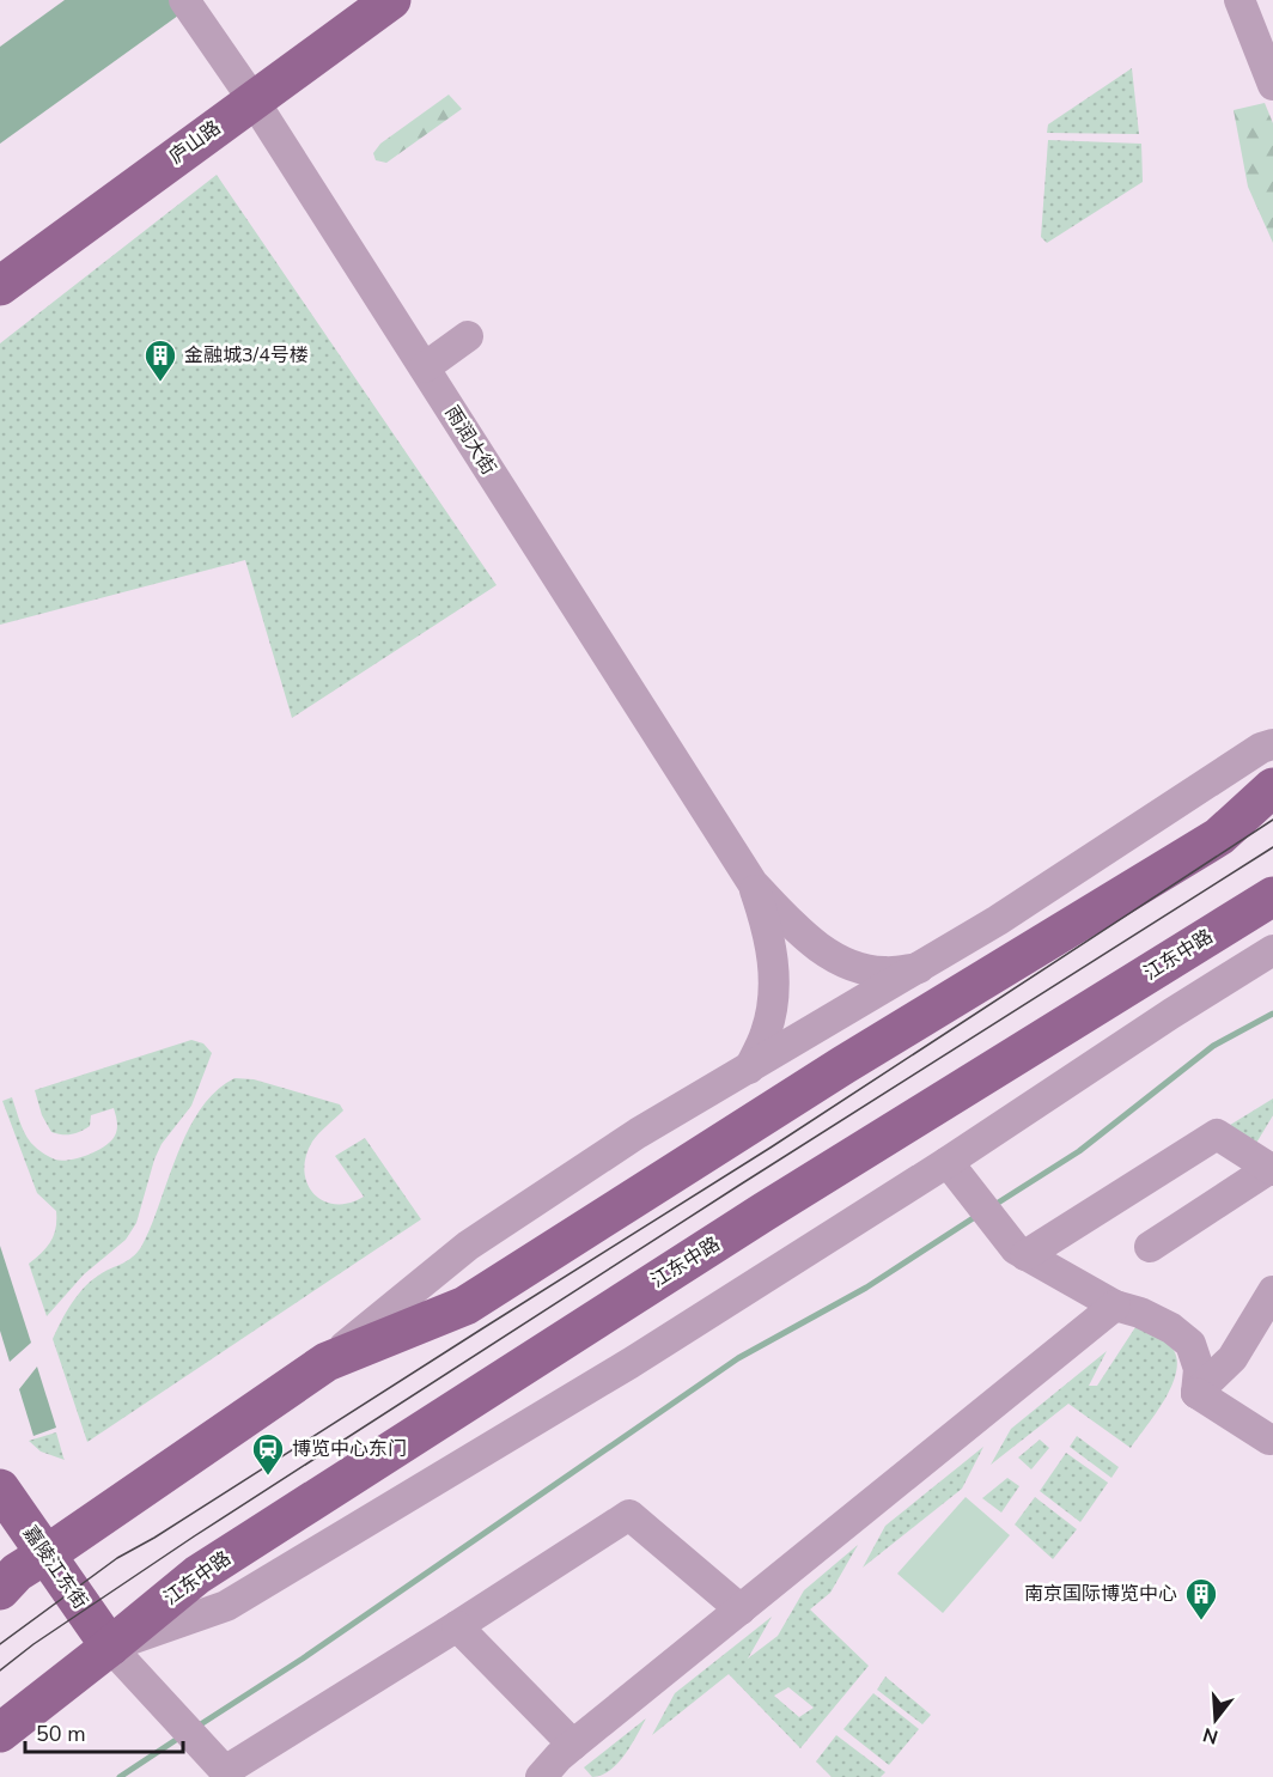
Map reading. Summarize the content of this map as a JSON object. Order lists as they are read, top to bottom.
{
  "streets": {
    "main road": ["庐山路", "江东中路", "嘉陵江东街"],
    "street": ["雨润大街"]
  },
  "crossings": [
    ["庐山路", "雨润大街"],
    ["江东中路", "嘉陵江东街"]
  ],
  "places": {
    "building": ["金融城3/4号楼", "南京国际博览中心"],
    "station": ["博览中心东门"]
  },
  "scale_bar": "50 m",
  "north": "bottom"
}
